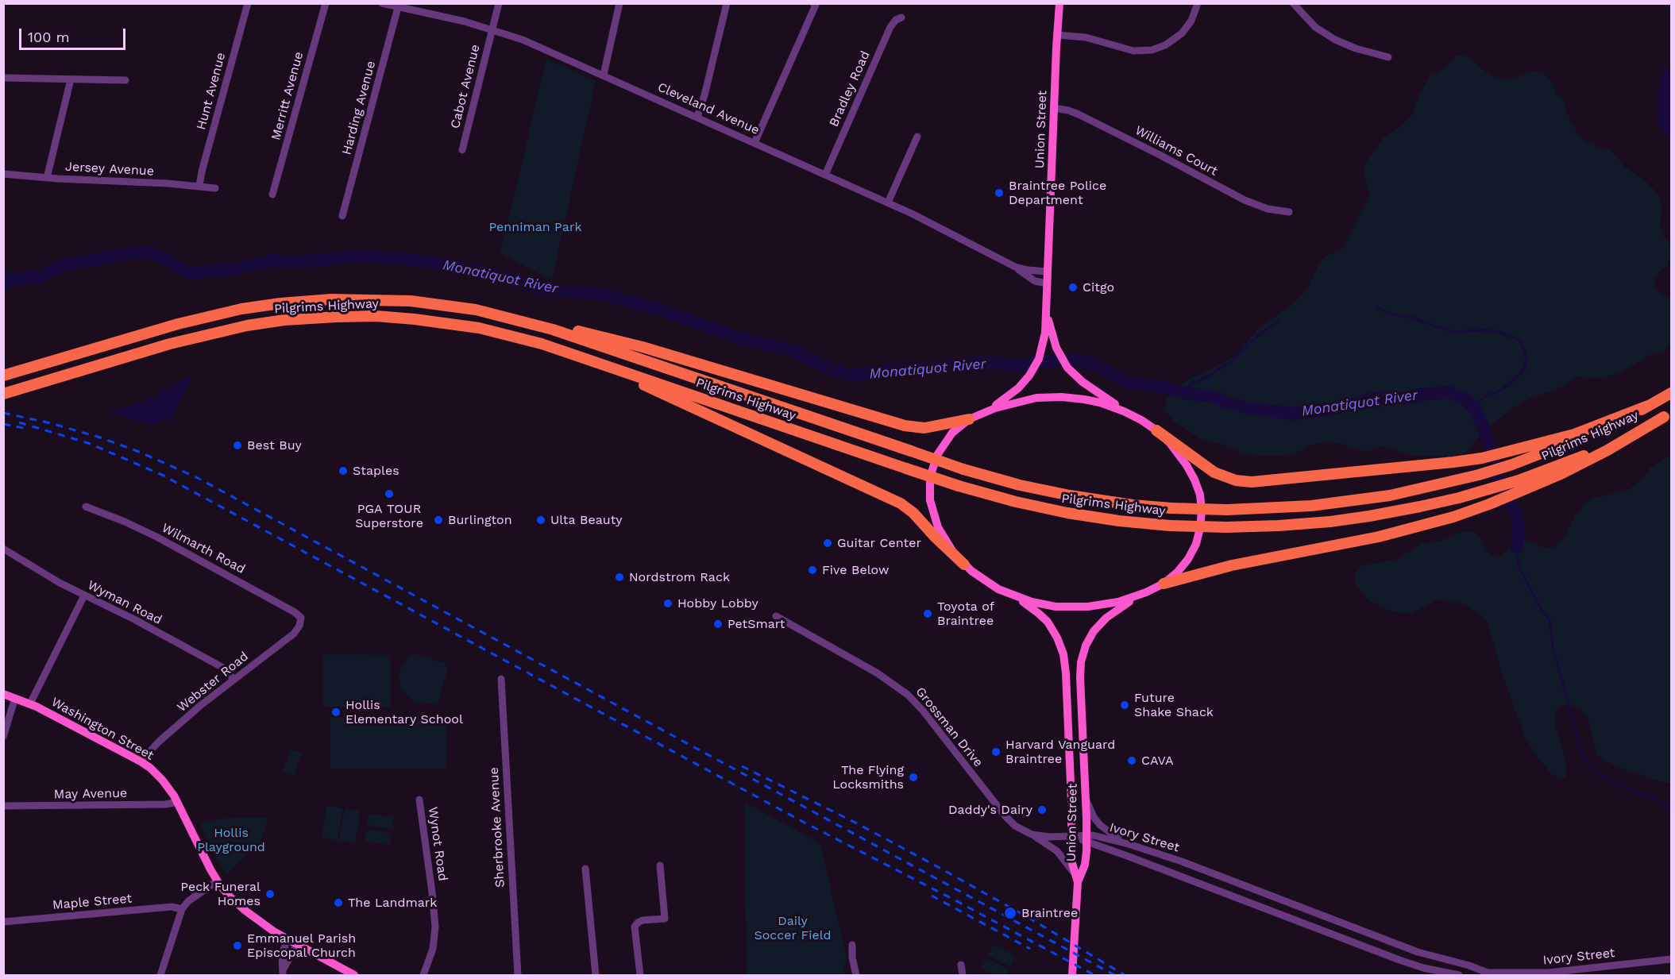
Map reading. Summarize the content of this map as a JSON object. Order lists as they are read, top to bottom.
{
  "streets": {
    "highway": ["Pilgrims Highway"],
    "main road": ["Union Street", "Washington Street"],
    "street": [
      "Cabot Avenue",
      "Bradley Road",
      "Hunt Avenue",
      "Merritt Avenue",
      "Harding Avenue",
      "Cleveland Avenue",
      "Williams Court",
      "Jersey Avenue",
      "Wilmarth Road",
      "Wyman Road",
      "Webster Road",
      "Grossman Drive",
      "May Avenue",
      "Sherbrooke Avenue",
      "Ivory Street",
      "Wynot Road",
      "Maple Street"
    ]
  },
  "crossings": [
    ["Cabot Avenue", "Cleveland Avenue"],
    ["Bradley Road", "Cleveland Avenue"],
    ["Hunt Avenue", "Jersey Avenue"],
    ["Harding Avenue", "Cleveland Avenue"],
    ["Cleveland Avenue", "Union Street"],
    ["Union Street", "Williams Court"],
    ["Union Street", "Grossman Drive"],
    ["Union Street", "Ivory Street"],
    ["Wilmarth Road", "Webster Road"],
    ["Wyman Road", "Webster Road"],
    ["Webster Road", "Washington Street"],
    ["Grossman Drive", "Ivory Street"],
    ["Washington Street", "May Avenue"]
  ],
  "water": ["Monatiquot River"],
  "parks": ["Penniman Park", "Hollis Playground", "Daily Soccer Field"],
  "places": [
    "Braintree Police Department",
    "Citgo",
    "Best Buy",
    "Staples",
    "PGA TOUR Superstore",
    "Burlington",
    "Ulta Beauty",
    "Guitar Center",
    "Five Below",
    "Nordstrom Rack",
    "Hobby Lobby",
    "Toyota of Braintree",
    "PetSmart",
    "Future Shake Shack",
    "Hollis Elementary School",
    "Harvard Vanguard Braintree",
    "CAVA",
    "The Flying Locksmiths",
    "Daddy's Dairy",
    "Peck Funeral Homes",
    "The Landmark",
    "Braintree",
    "Emmanuel Parish Episcopal Church"
  ],
  "scale_bar": "100 m"
}
